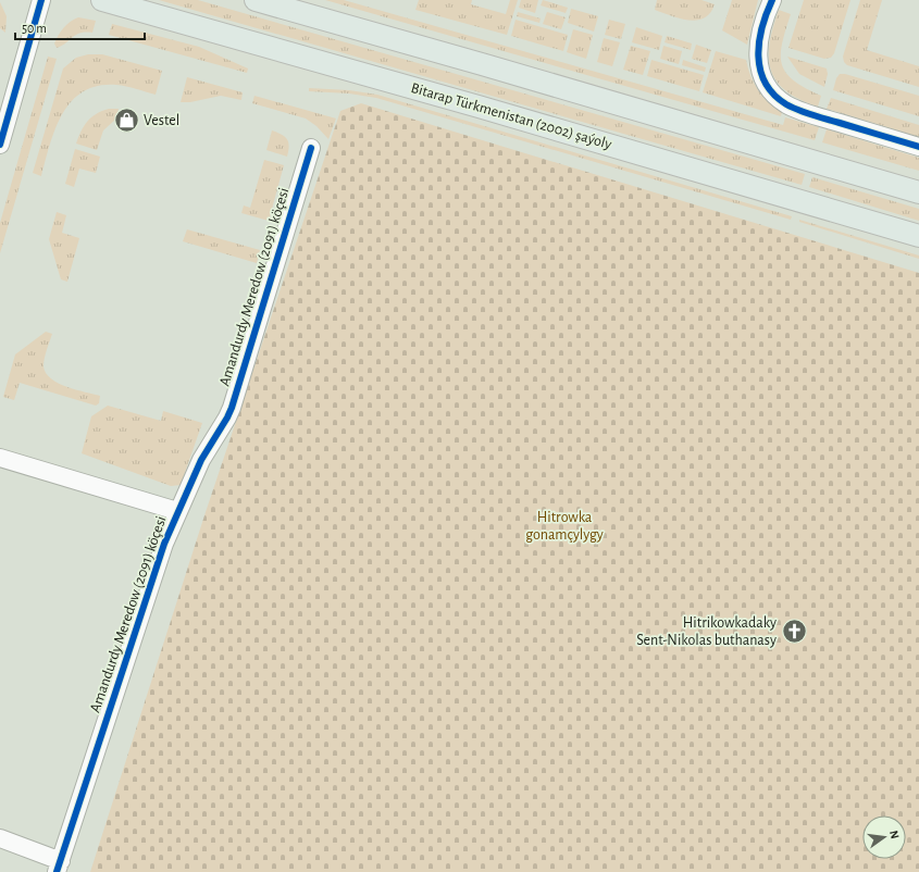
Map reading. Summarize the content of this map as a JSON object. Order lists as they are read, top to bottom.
{
  "streets": {
    "main road": ["Bitarap Türkmenistan (2002) şaýoly"],
    "street": ["Amandurdy Meredow (2091) köçesi"]
  },
  "parks": ["Hitrowka gonamçylygy"],
  "places": {
    "shop": ["Vestel"],
    "church": ["Hitrikowkadaky Sent-Nikolas buthanasy"]
  },
  "scale_bar": "50 m",
  "north": "right"
}
